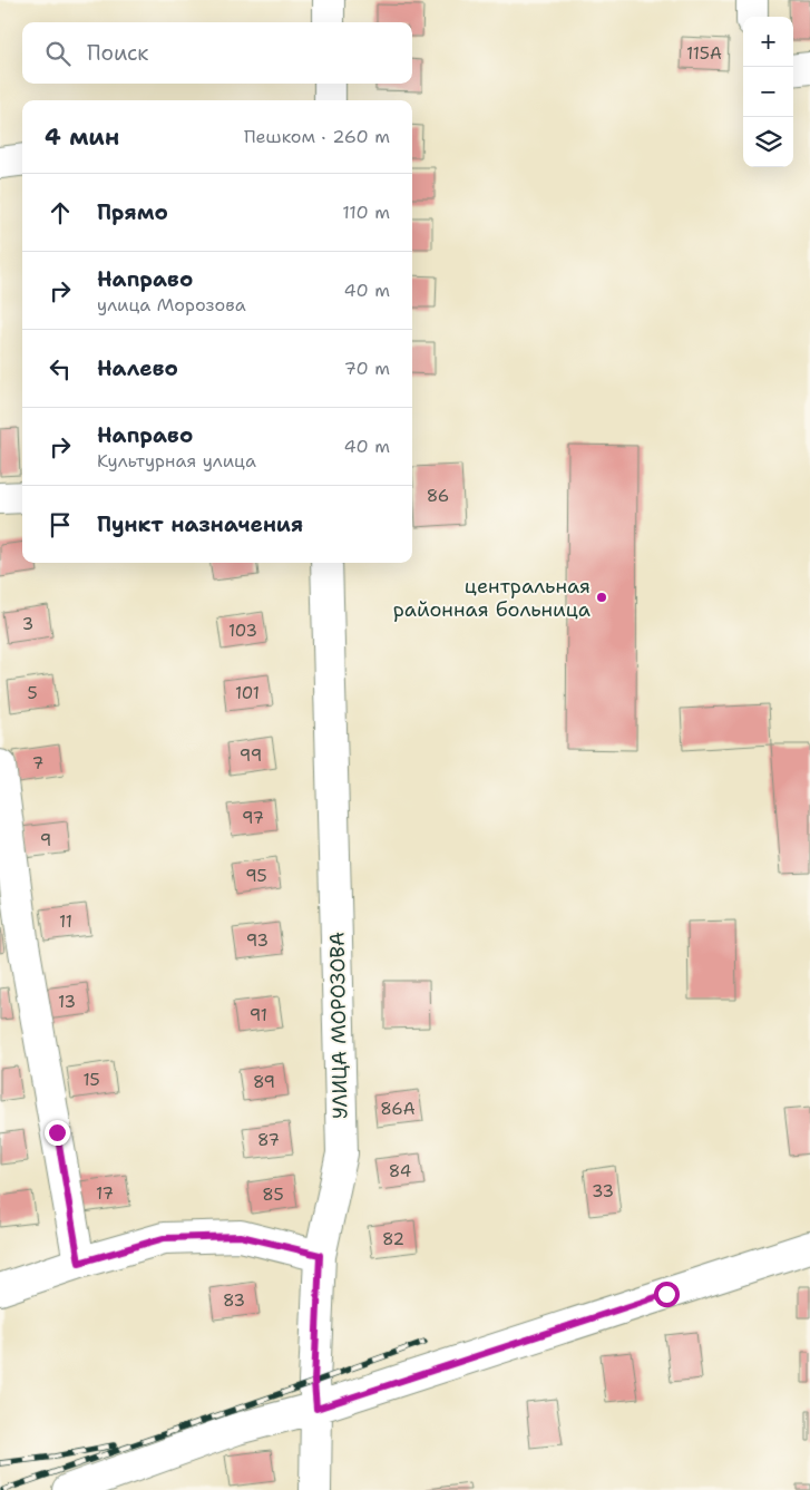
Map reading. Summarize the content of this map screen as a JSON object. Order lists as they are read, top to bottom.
{
  "streets": {
    "street": ["УЛИЦА МОРОЗОВА"]
  },
  "places": ["центральная районная больница"],
  "house_numbers": [
    "115А",
    "86",
    "3",
    "103",
    "5",
    "101",
    "99",
    "7",
    "97",
    "9",
    "95",
    "11",
    "93",
    "13",
    "91",
    "15",
    "89",
    "86А",
    "87",
    "84",
    "33",
    "17",
    "85",
    "82",
    "83"
  ],
  "page": {
    "map_buttons": ["+", "−"],
    "search": "Поиск",
    "heading": ["4 мин", "Пешком · 260 m"],
    "list": [
      ["Прямо", "110 m"],
      ["Направо", "улица Морозова", "40 m"],
      ["Налево", "70 m"],
      ["Направо", "Культурная улица", "40 m"],
      "Пункт назначения"
    ]
  }
}
